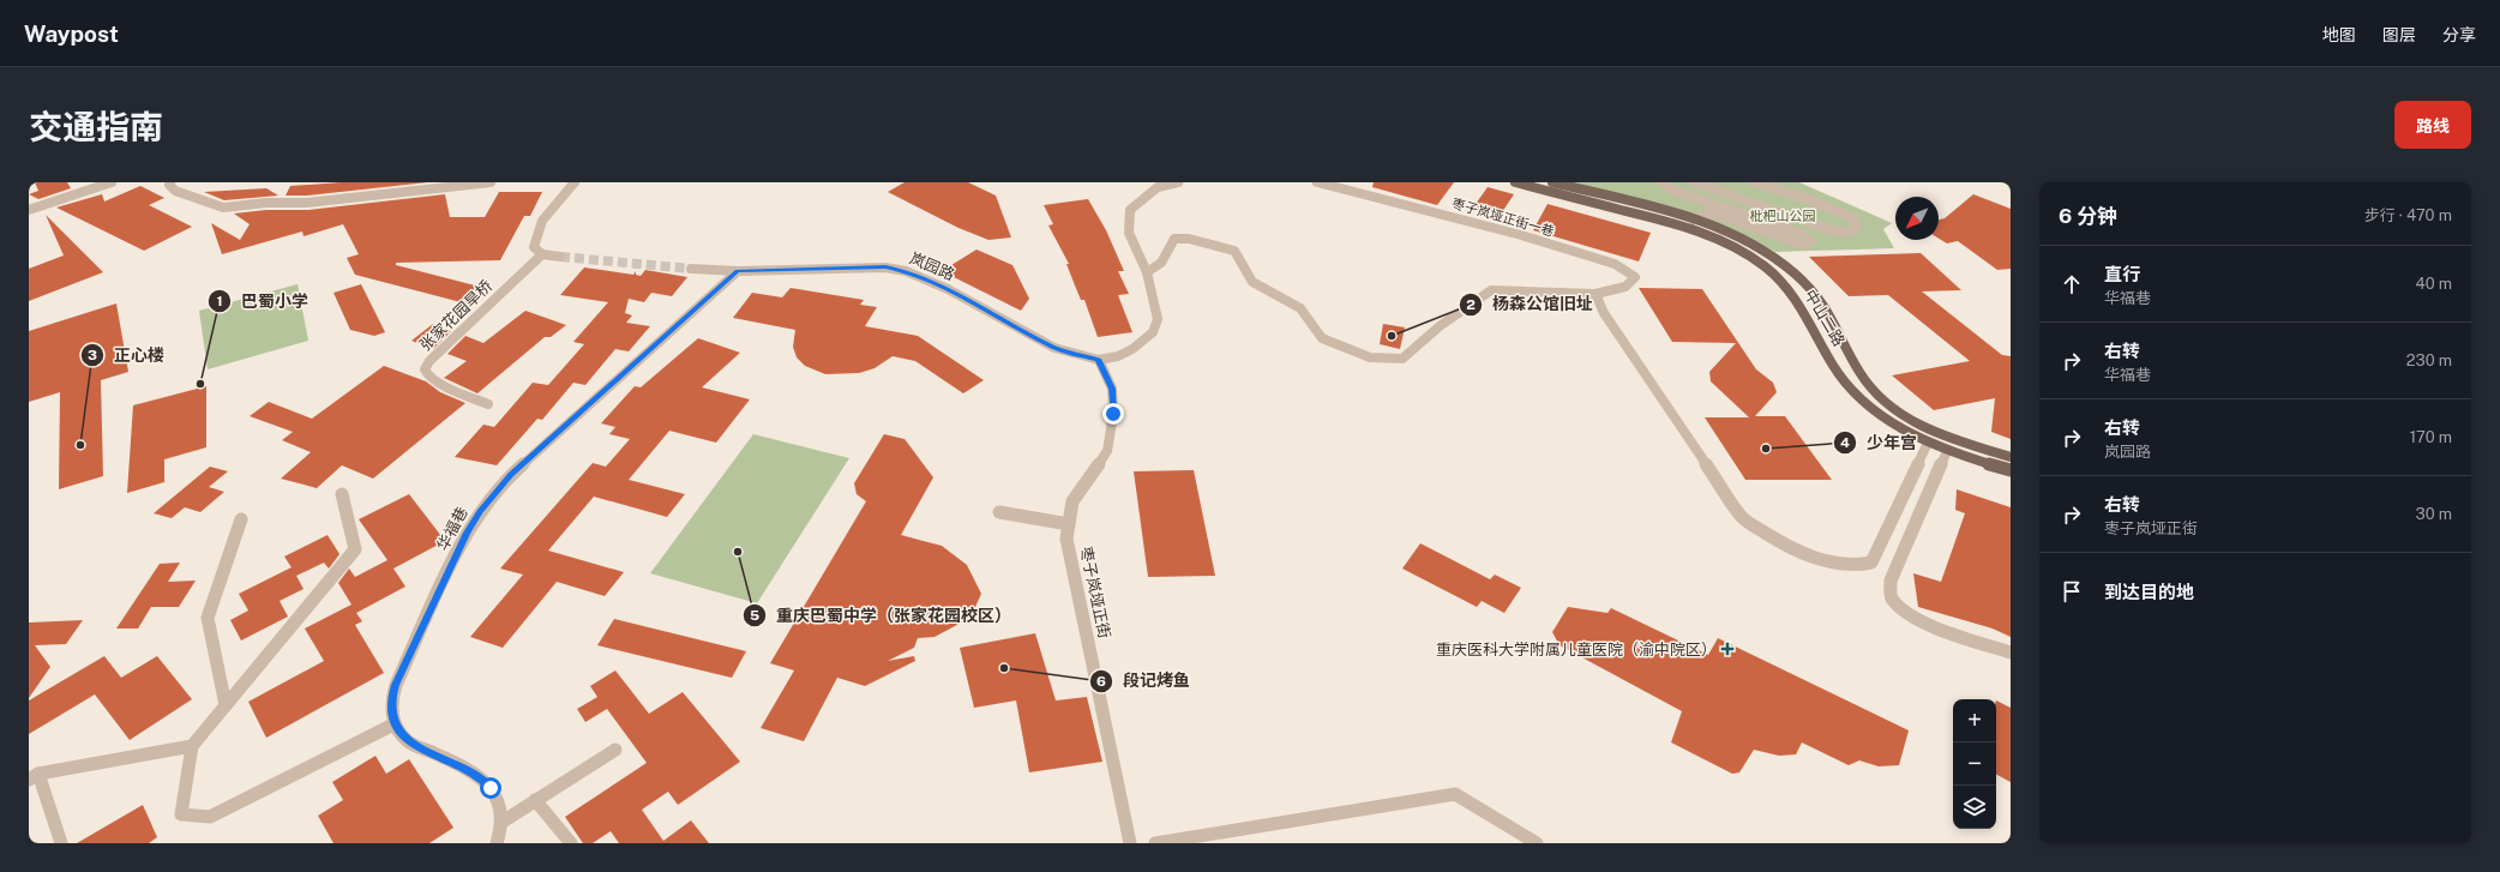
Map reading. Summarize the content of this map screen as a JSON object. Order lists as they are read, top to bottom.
{
  "streets": {
    "main road": ["中山二路"],
    "street": [
      "枣子岚垭正街一巷",
      "岚园路",
      "张家花园旱桥",
      "华福巷",
      "枣子岚垭正街"
    ]
  },
  "crossings": [
    ["岚园路", "华福巷"],
    ["岚园路", "枣子岚垭正街"]
  ],
  "parks": ["枇杷山公园"],
  "places": {
    "other": [
      "杨森公馆旧址",
      "巴蜀小学",
      "正心楼",
      "少年宫",
      "重庆巴蜀中学（张家花园校区）",
      "段记烤鱼"
    ],
    "health": ["重庆医科大学附属儿童医院（渝中院区）"]
  },
  "north": "bottom left",
  "page": {
    "header": "Waypost",
    "nav": ["地图", "图层", "分享"],
    "title": "交通指南",
    "buttons": "路线",
    "heading": ["6 分钟", "步行 · 470 m"],
    "list": [
      ["直行", "华福巷", "40 m"],
      ["右转", "华福巷", "230 m"],
      ["右转", "岚园路", "170 m"],
      ["右转", "枣子岚垭正街", "30 m"],
      "到达目的地"
    ],
    "map_buttons": ["+", "−"]
  }
}
